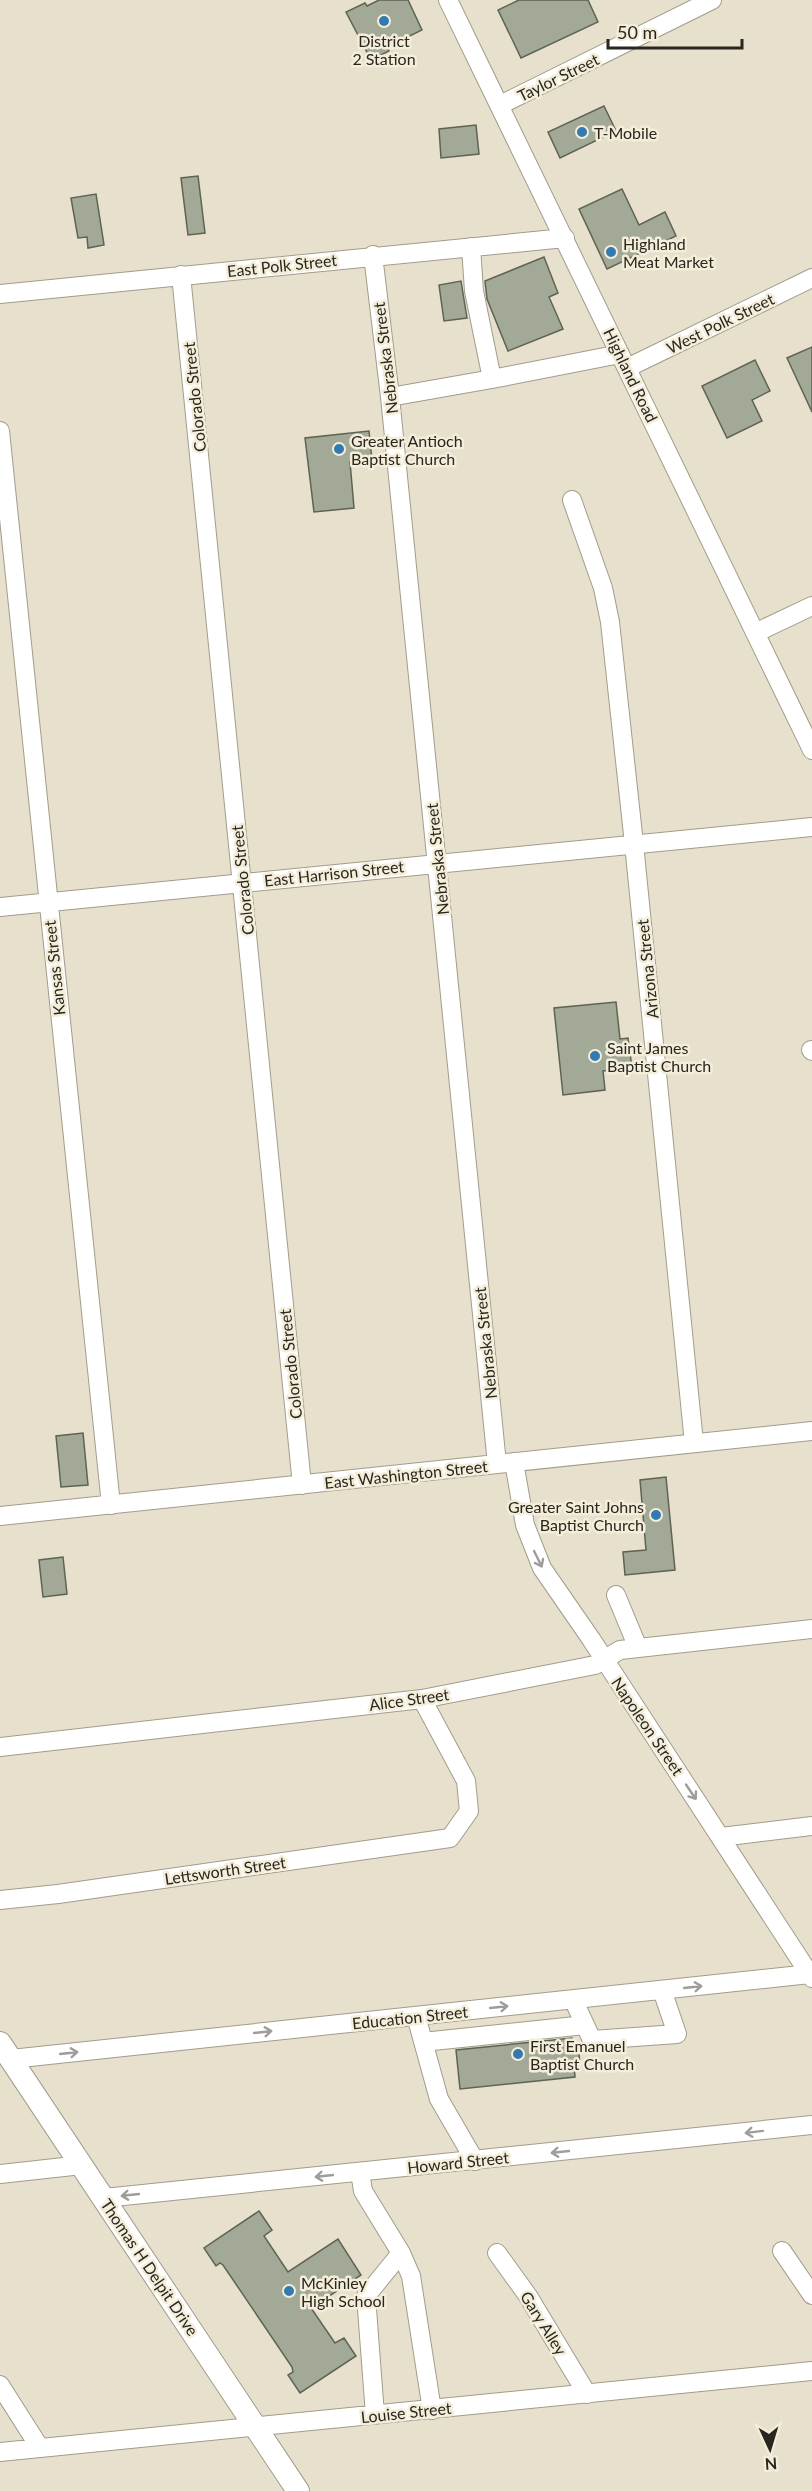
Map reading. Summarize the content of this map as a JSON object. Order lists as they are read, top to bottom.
{
  "streets": {
    "main road": ["Thomas H Delpit Drive"],
    "street": [
      "Taylor Street",
      "East Polk Street",
      "West Polk Street",
      "Nebraska Street",
      "Highland Road",
      "Colorado Street",
      "East Harrison Street",
      "Kansas Street",
      "Arizona Street",
      "East Washington Street",
      "Alice Street",
      "Napoleon Street",
      "Lettsworth Street",
      "Education Street",
      "Howard Street",
      "Gary Alley",
      "Louise Street"
    ]
  },
  "crossings": [
    ["Taylor Street", "Highland Road"],
    ["East Polk Street", "Nebraska Street"],
    ["East Polk Street", "Highland Road"],
    ["East Polk Street", "Colorado Street"],
    ["West Polk Street", "Nebraska Street"],
    ["West Polk Street", "Highland Road"],
    ["Nebraska Street", "East Harrison Street"],
    ["Nebraska Street", "East Washington Street"],
    ["Nebraska Street", "Napoleon Street"],
    ["Colorado Street", "East Harrison Street"],
    ["Colorado Street", "East Washington Street"],
    ["East Harrison Street", "Kansas Street"],
    ["East Harrison Street", "Arizona Street"],
    ["Kansas Street", "East Washington Street"],
    ["Arizona Street", "East Washington Street"],
    ["East Washington Street", "Napoleon Street"],
    ["Alice Street", "Napoleon Street"],
    ["Alice Street", "Lettsworth Street"],
    ["Napoleon Street", "Education Street"],
    ["Education Street", "Thomas H Delpit Drive"],
    ["Howard Street", "Thomas H Delpit Drive"],
    ["Thomas H Delpit Drive", "Louise Street"],
    ["Gary Alley", "Louise Street"]
  ],
  "one_way": ["Napoleon Street", "Howard Street"],
  "places": [
    "District 2 Station",
    "T-Mobile",
    "Highland Meat Market",
    "Greater Antioch Baptist Church",
    "Saint James Baptist Church",
    "Greater Saint Johns Baptist Church",
    "First Emanuel Baptist Church",
    "McKinley High School"
  ],
  "scale_bar": "50 m",
  "north": "bottom"
}
